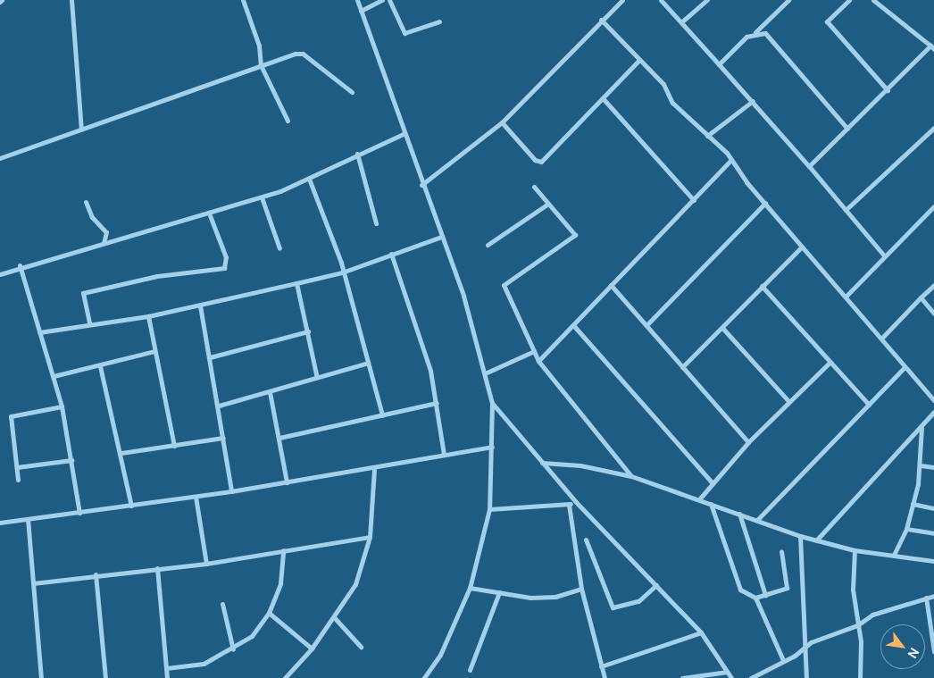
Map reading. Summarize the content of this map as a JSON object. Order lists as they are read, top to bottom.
{
  "north": "bottom right"
}
